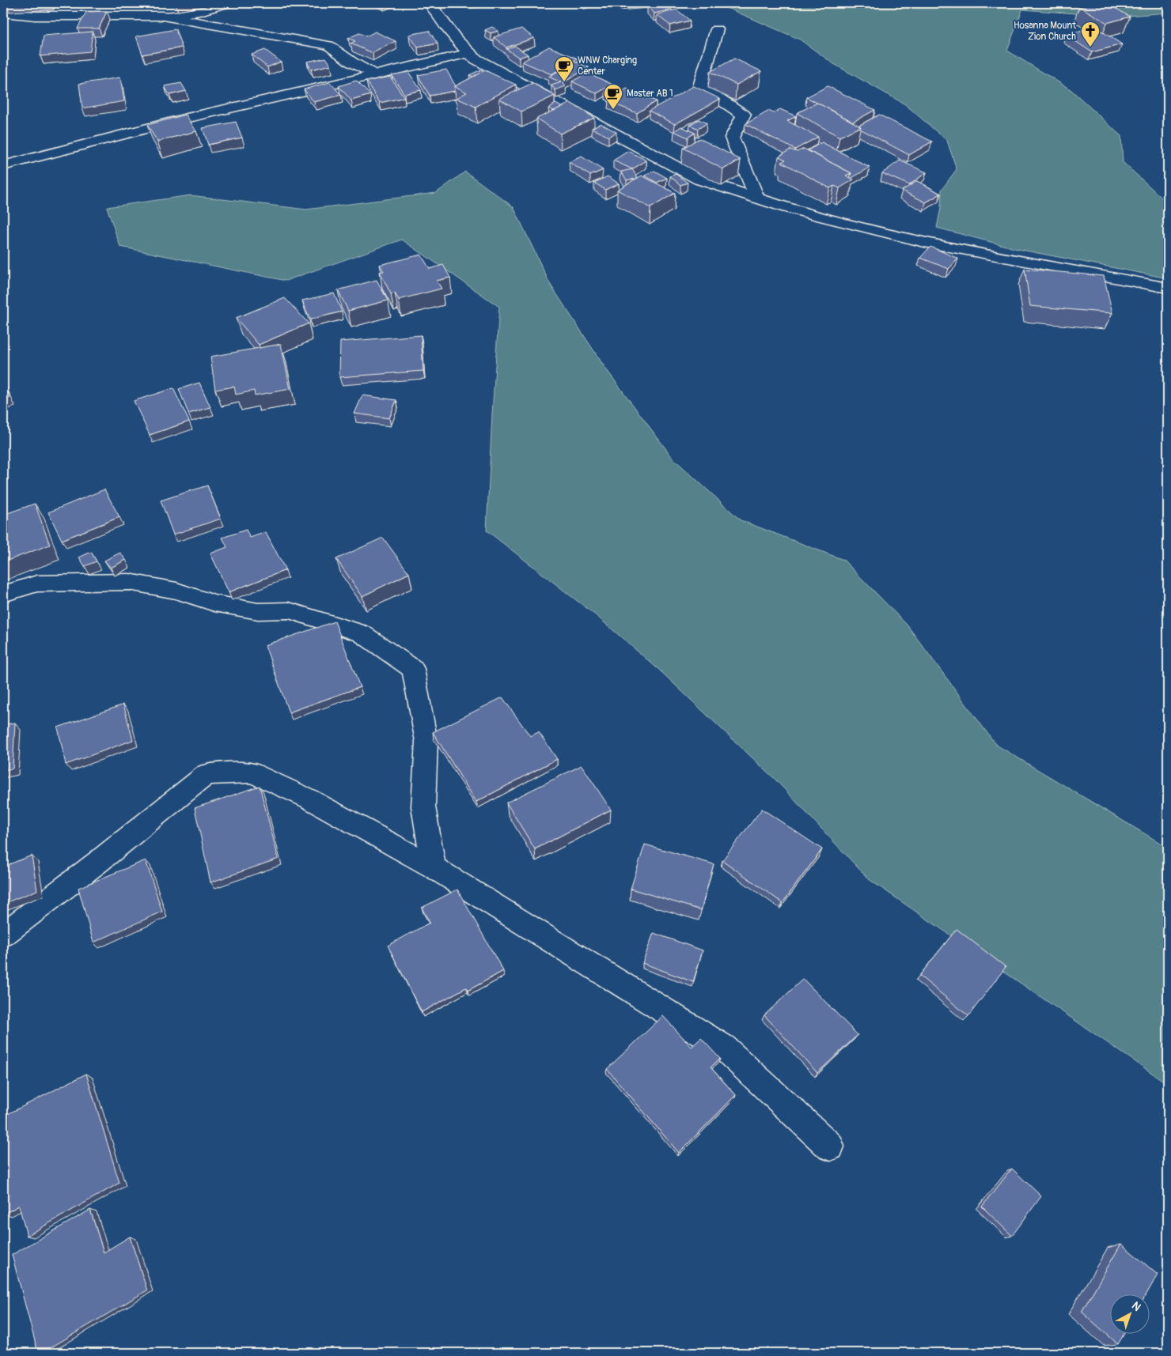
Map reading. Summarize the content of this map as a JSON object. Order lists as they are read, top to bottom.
{
  "places": {
    "church": ["Hosanna Mount Zion Church"],
    "cafe": ["WNW Charging Center", "Master AB 1"]
  },
  "north": "top right"
}
